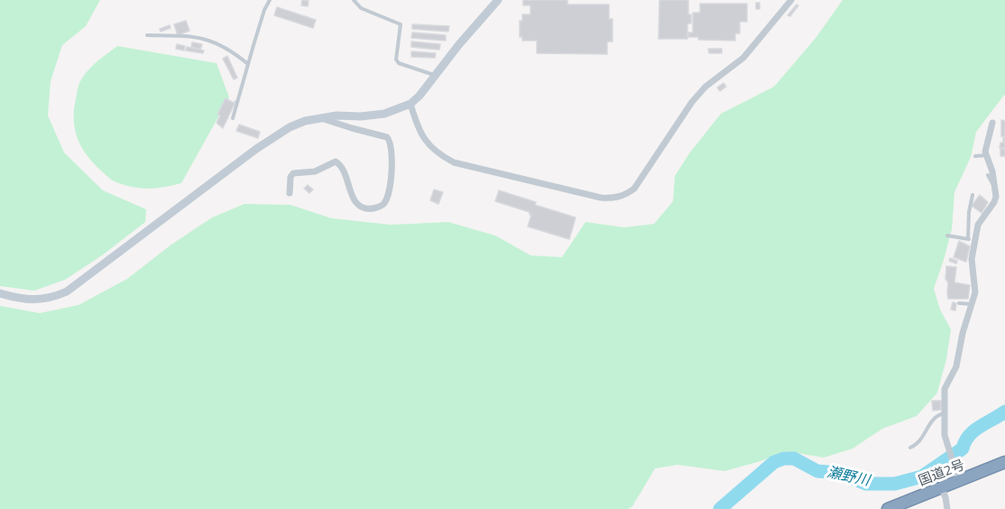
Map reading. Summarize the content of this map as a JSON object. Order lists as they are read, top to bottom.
{
  "streets": {
    "highway": ["国道2号"]
  },
  "water": ["瀬野川"]
}
